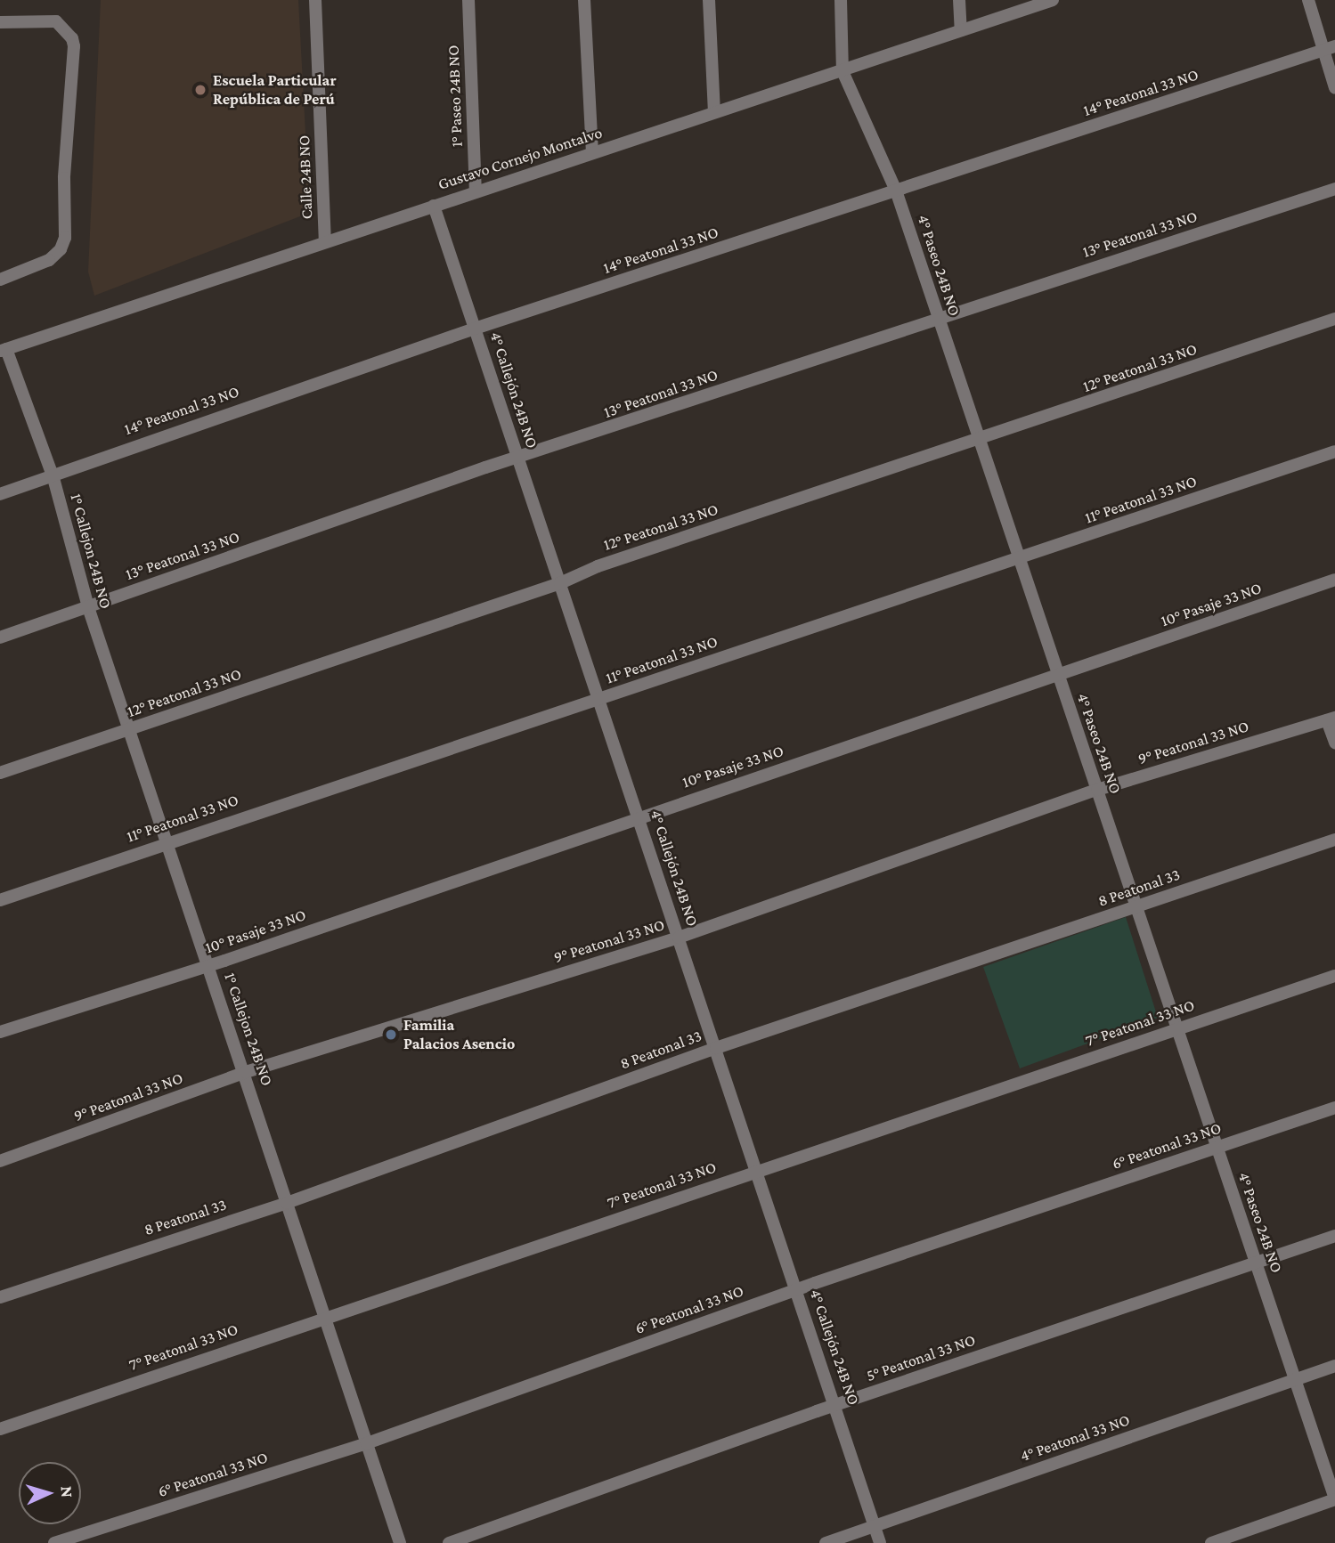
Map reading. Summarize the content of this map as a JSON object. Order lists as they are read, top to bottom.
{
  "streets": {
    "street": [
      "14° Peatonal 33 NO",
      "1° Paseo 24B NO",
      "Gustavo Cornejo Montalvo",
      "Calle 24B NO",
      "13° Peatonal 33 NO",
      "4° Paseo 24B NO",
      "12° Peatonal 33 NO",
      "4° Callejón 24B NO",
      "11° Peatonal 33 NO",
      "1° Callejon 24B NO",
      "10° Pasaje 33 NO",
      "9° Peatonal 33 NO",
      "8 Peatonal 33",
      "7° Peatonal 33 NO",
      "6° Peatonal 33 NO",
      "5° Peatonal 33 NO",
      "4° Peatonal 33 NO"
    ]
  },
  "crossings": [
    ["14° Peatonal 33 NO", "4° Paseo 24B NO"],
    ["14° Peatonal 33 NO", "4° Callejón 24B NO"],
    ["14° Peatonal 33 NO", "1° Callejon 24B NO"],
    ["1° Paseo 24B NO", "Gustavo Cornejo Montalvo"],
    ["Gustavo Cornejo Montalvo", "Calle 24B NO"],
    ["Gustavo Cornejo Montalvo", "4° Paseo 24B NO"],
    ["Gustavo Cornejo Montalvo", "4° Callejón 24B NO"],
    ["Gustavo Cornejo Montalvo", "1° Callejon 24B NO"],
    ["13° Peatonal 33 NO", "4° Paseo 24B NO"],
    ["13° Peatonal 33 NO", "4° Callejón 24B NO"],
    ["13° Peatonal 33 NO", "1° Callejon 24B NO"],
    ["4° Paseo 24B NO", "12° Peatonal 33 NO"],
    ["4° Paseo 24B NO", "11° Peatonal 33 NO"],
    ["4° Paseo 24B NO", "10° Pasaje 33 NO"],
    ["4° Paseo 24B NO", "9° Peatonal 33 NO"],
    ["4° Paseo 24B NO", "8 Peatonal 33"],
    ["4° Paseo 24B NO", "7° Peatonal 33 NO"],
    ["4° Paseo 24B NO", "6° Peatonal 33 NO"],
    ["4° Paseo 24B NO", "5° Peatonal 33 NO"],
    ["4° Paseo 24B NO", "4° Peatonal 33 NO"],
    ["12° Peatonal 33 NO", "4° Callejón 24B NO"],
    ["12° Peatonal 33 NO", "1° Callejon 24B NO"],
    ["4° Callejón 24B NO", "11° Peatonal 33 NO"],
    ["4° Callejón 24B NO", "10° Pasaje 33 NO"],
    ["4° Callejón 24B NO", "9° Peatonal 33 NO"],
    ["4° Callejón 24B NO", "8 Peatonal 33"],
    ["4° Callejón 24B NO", "7° Peatonal 33 NO"],
    ["4° Callejón 24B NO", "6° Peatonal 33 NO"],
    ["4° Callejón 24B NO", "5° Peatonal 33 NO"],
    ["4° Callejón 24B NO", "4° Peatonal 33 NO"],
    ["11° Peatonal 33 NO", "1° Callejon 24B NO"],
    ["1° Callejon 24B NO", "10° Pasaje 33 NO"],
    ["1° Callejon 24B NO", "9° Peatonal 33 NO"],
    ["1° Callejon 24B NO", "8 Peatonal 33"],
    ["1° Callejon 24B NO", "7° Peatonal 33 NO"],
    ["1° Callejon 24B NO", "6° Peatonal 33 NO"]
  ],
  "places": ["Escuela Particular República de Perú", "Familia Palacios Asencio"],
  "north": "right"
}
